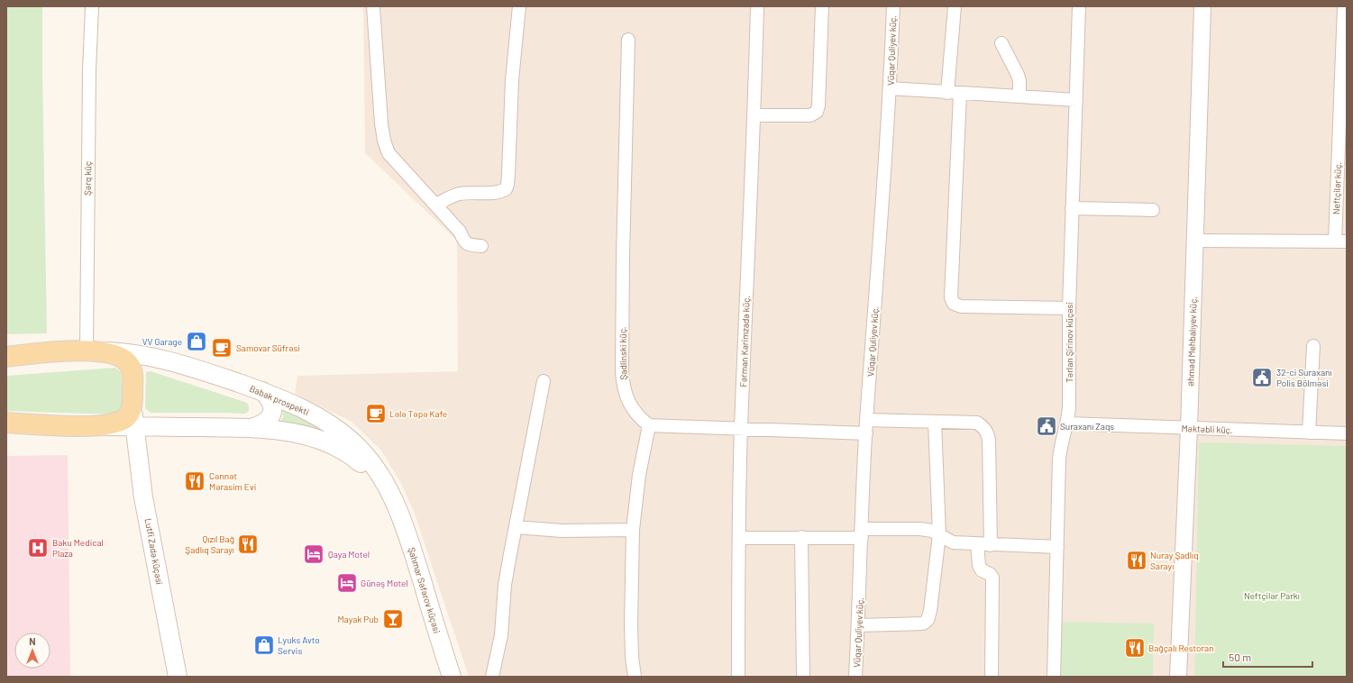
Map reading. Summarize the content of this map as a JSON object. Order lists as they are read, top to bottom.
{
  "streets": {
    "main road": ["Babək prospekti", "Lutfi Zadə küçəsi", "Şahmar Səfərov küçəsi"],
    "street": [
      "Vüqar Quliyev küç.",
      "Şərq küç",
      "Neftçilər küç.",
      "Fərman Kərimzadə küç.",
      "Əhməd Mehbalıyev küç.",
      "Tərlan Şirinov küçəsi",
      "Şadlinski küç.",
      "Məktəbli küç."
    ]
  },
  "crossings": [
    ["Şərq küç", "Babək prospekti"],
    ["Əhməd Mehbalıyev küç.", "Məktəbli küç."],
    ["Tərlan Şirinov küçəsi", "Məktəbli küç."],
    ["Babək prospekti", "Lutfi Zadə küçəsi"],
    ["Babək prospekti", "Şahmar Səfərov küçəsi"]
  ],
  "parks": ["Neftçilər Parkı"],
  "places": {
    "shop": ["VV Garage", "Lyuks Avto Servis"],
    "cafe": ["Samovar Süfrəsi", "Lələ Təpə Kafe"],
    "public building": ["32-ci Suraxanı Polis Bölməsi", "Suraxanı Zaqs"],
    "restaurant": [
      "Cənnət Mərasim Evi",
      "Qızıl Bağ Şadlıq Sarayı",
      "Nuray Şadlıq Sarayı",
      "Bağçalı Restoran"
    ],
    "hospital": ["Baku Medical Plaza"],
    "hotel": ["Qaya Motel", "Günəş Motel"],
    "bar": ["Mayak Pub"]
  },
  "scale_bar": "50 m",
  "north": "top"
}
